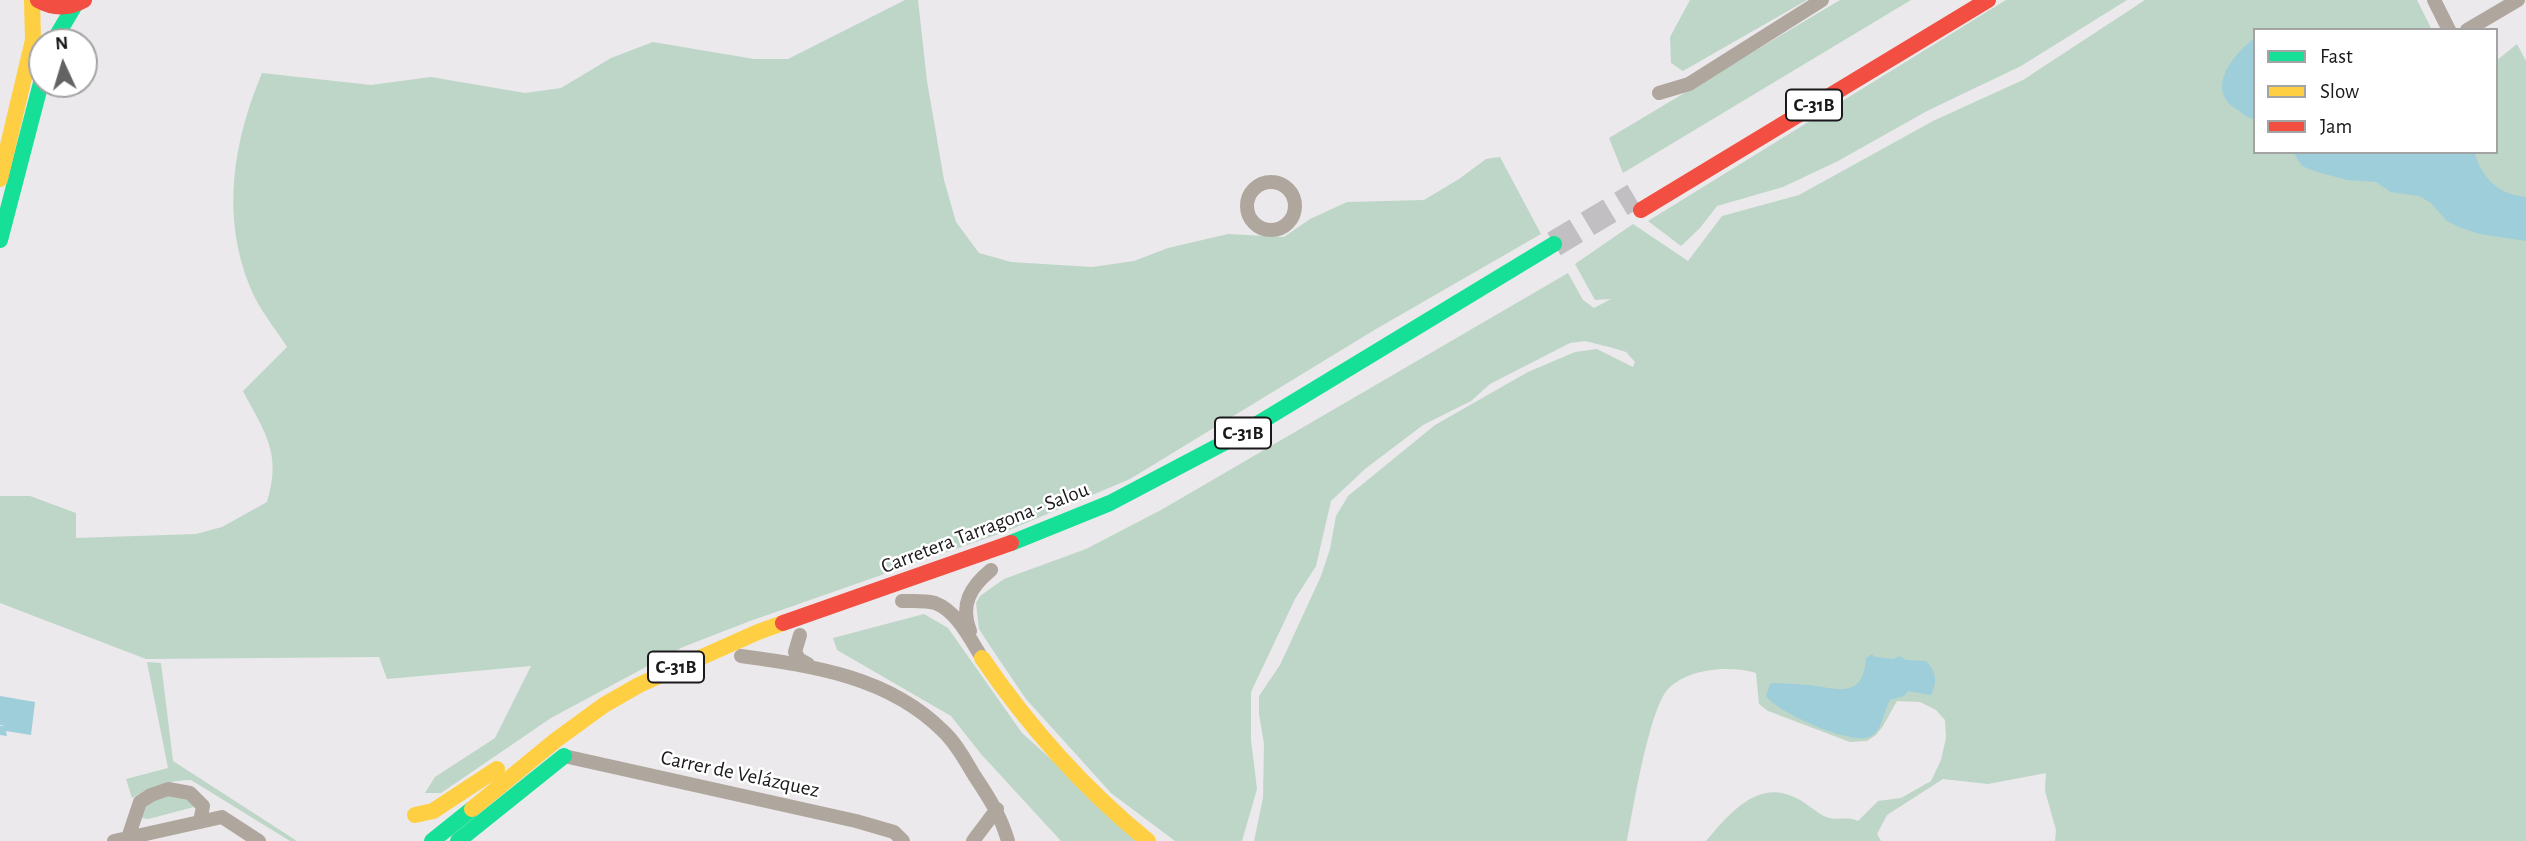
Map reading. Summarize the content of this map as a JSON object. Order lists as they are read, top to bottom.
{
  "streets": {
    "main road": ["C-31B", "Carretera Tarragona - Salou"],
    "street": ["Carrer de Velázquez"]
  },
  "legend": ["Fast", "Slow", "Jam"],
  "north": "top"
}
